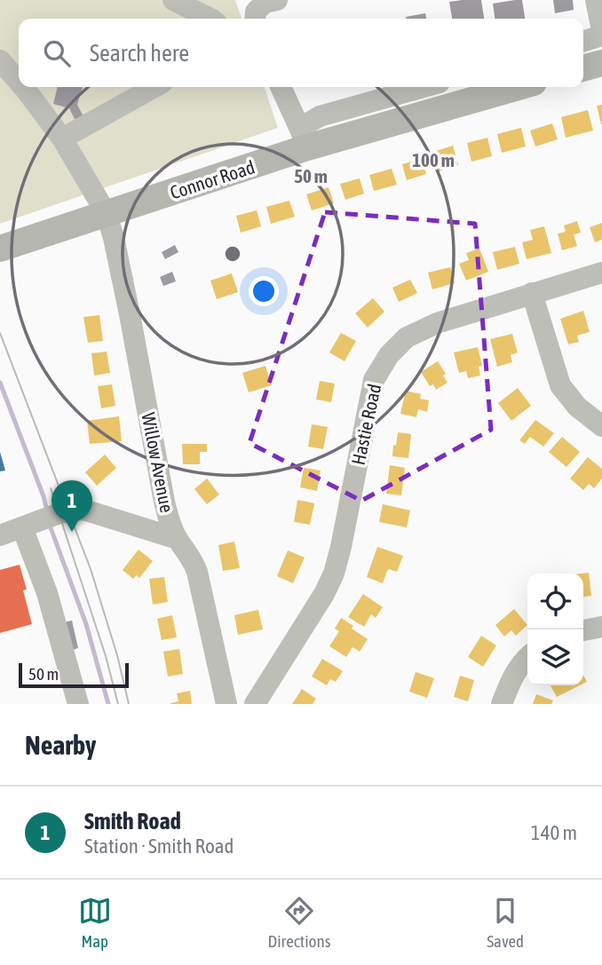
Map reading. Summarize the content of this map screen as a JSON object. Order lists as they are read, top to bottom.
{
  "streets": {
    "main road": ["Connor Road"],
    "street": ["Hastie Road", "Willow Avenue"]
  },
  "crossings": [
    ["Connor Road", "Willow Avenue"]
  ],
  "scale_bar": "50 m",
  "page": {
    "search": "Search here",
    "pins": "1",
    "scale": "50 m",
    "heading": "Nearby",
    "list": [
      {
        "mark": "1",
        "name": "Smith Road",
        "note": "Station · Smith Road",
        "value": "140 m"
      }
    ],
    "nav": ["Map", "Directions", "Saved"]
  },
  "rings": ["100 m", "50 m"]
}
